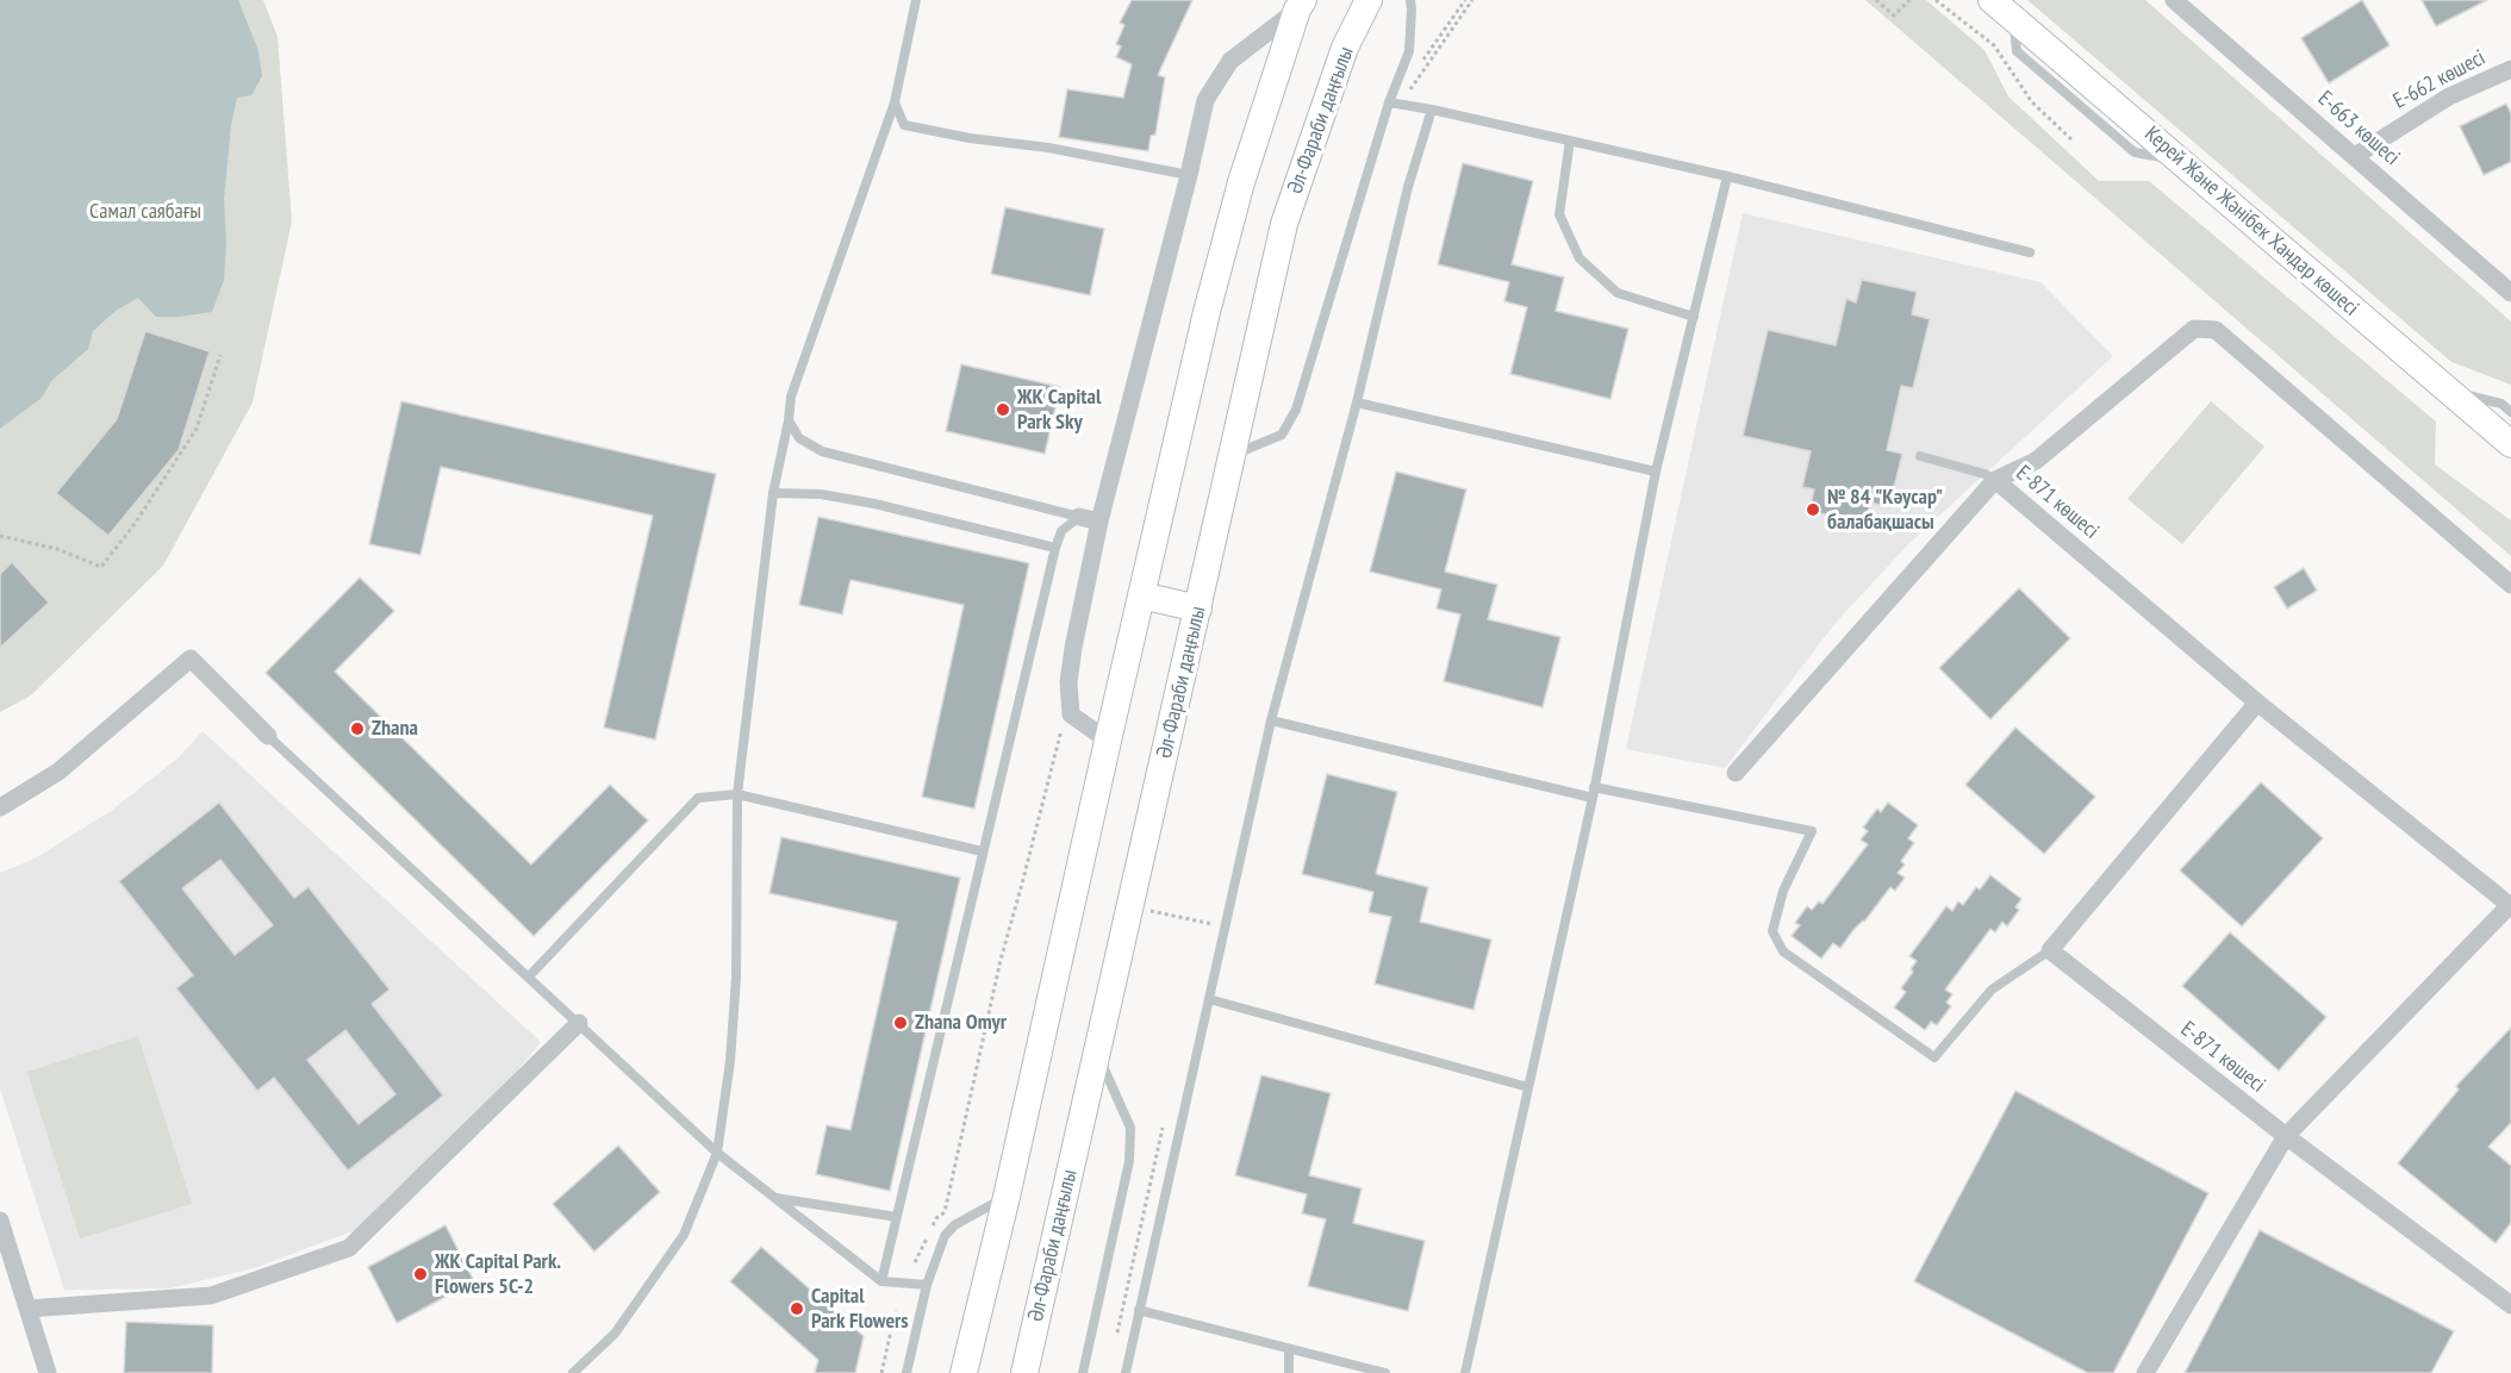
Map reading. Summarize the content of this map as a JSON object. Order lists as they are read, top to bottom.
{
  "streets": {
    "main road": ["Әл-Фараби даңғылы", "Керей Және Жәнібек Хандар көшесі"],
    "street": ["Е-662 көшесі", "Е-663 көшесі", "Е-871 көшесі"]
  },
  "crossings": [
    ["Е-662 көшесі", "Е-663 көшесі"]
  ],
  "parks": ["Самал саябағы"],
  "places": [
    "ЖК Capital Park Sky",
    "№ 84 \"Кәусар\" балабақшасы",
    "Zhana",
    "Zhana Omyr",
    "ЖК Capital Park. Flowers 5C-2",
    "Capital Park Flowers"
  ]
}
